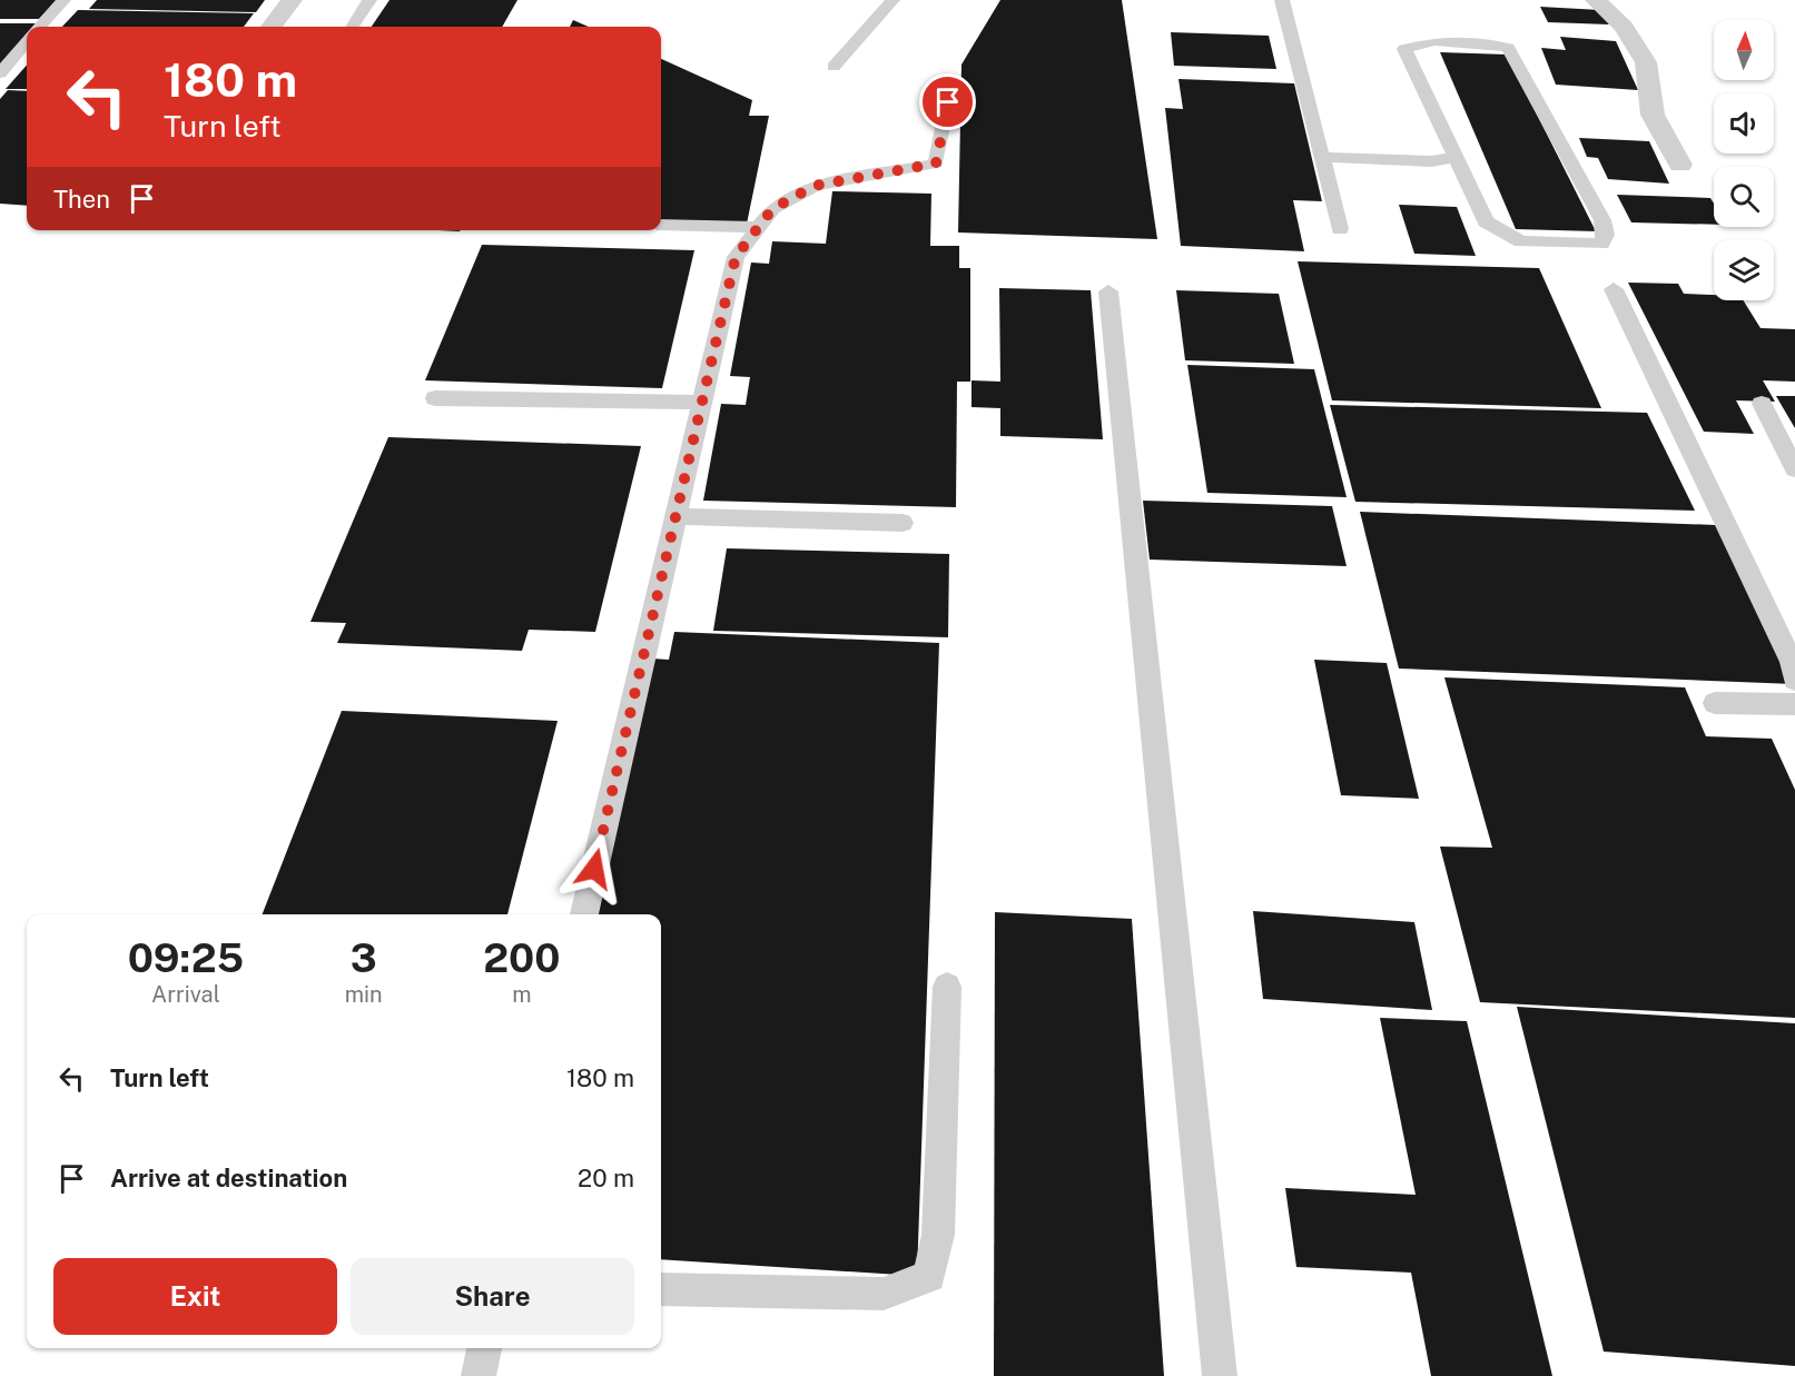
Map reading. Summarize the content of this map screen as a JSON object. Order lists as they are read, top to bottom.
{
  "north": "top",
  "page": {
    "turn": ["180 m", "Turn left"],
    "then": "Then",
    "eta": [
      "09:25",
      "Arrival",
      "3",
      "min",
      "200",
      "m"
    ],
    "list": [
      {
        "name": "Turn left",
        "value": "180 m"
      },
      {
        "name": "Arrive at destination",
        "value": "20 m"
      }
    ],
    "buttons": ["Exit", "Share"]
  }
}
